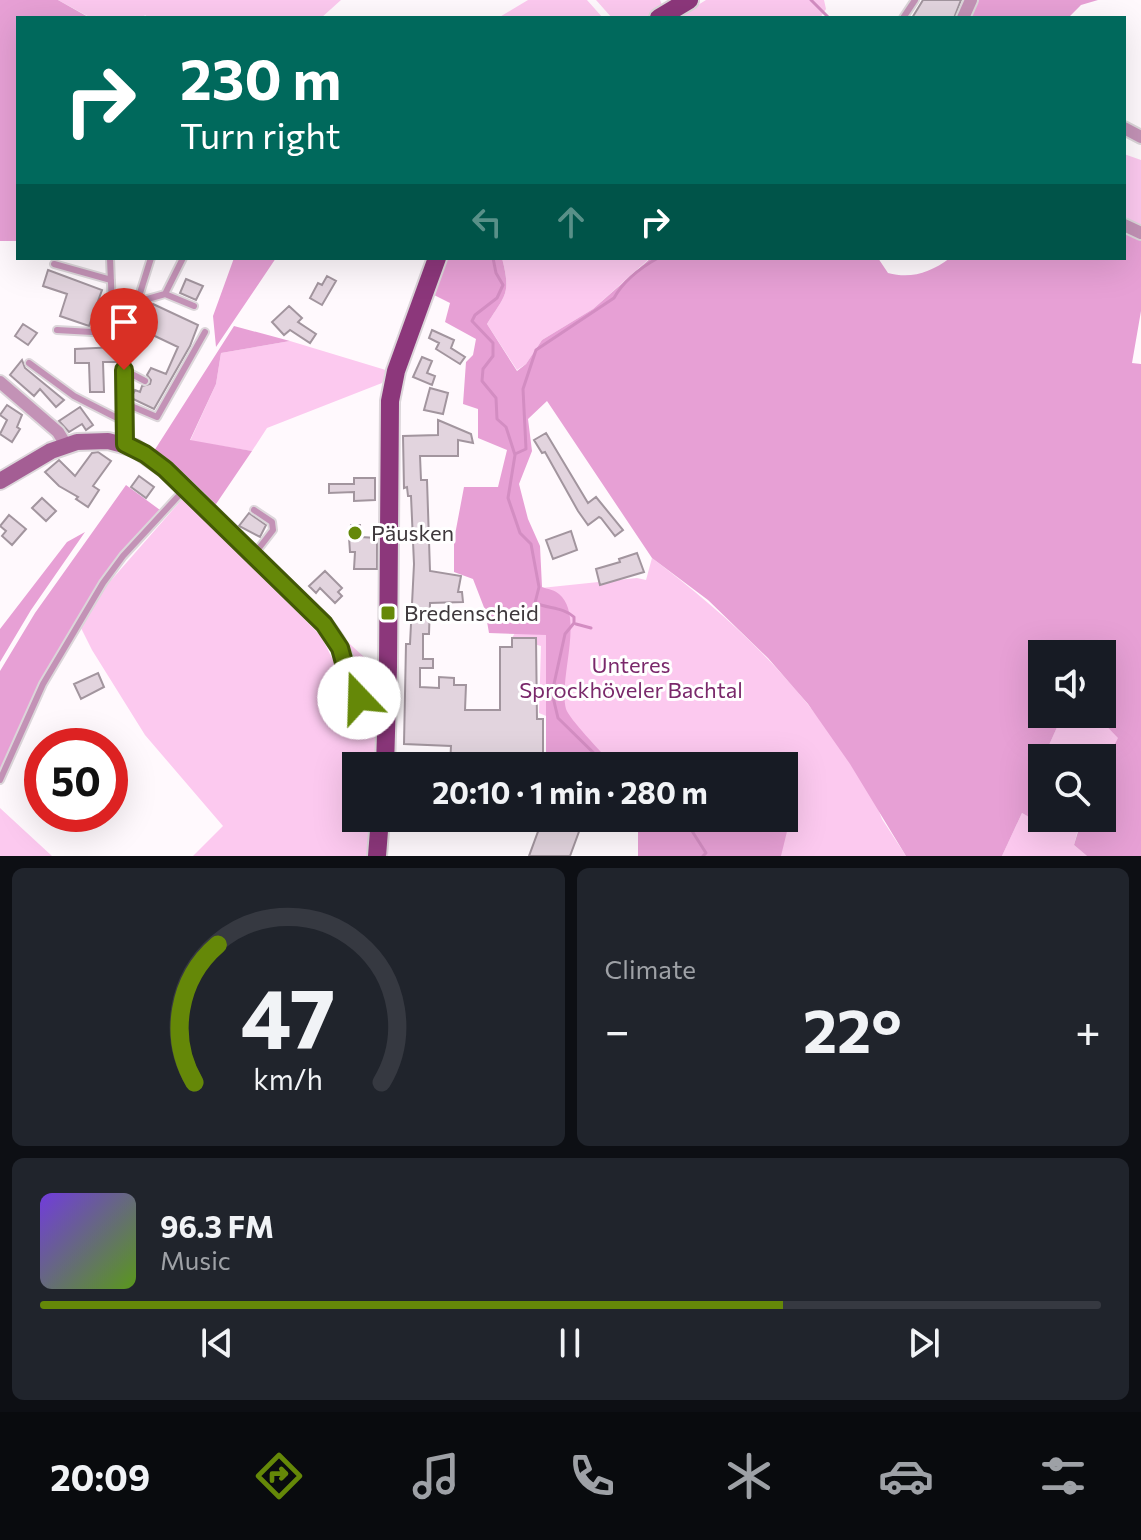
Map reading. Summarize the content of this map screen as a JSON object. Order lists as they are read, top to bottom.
{
  "parks": ["Unteres Sprockhöveler Bachtal"],
  "places": {
    "other": ["Päusken"],
    "transit": ["Bredenscheid"]
  },
  "page": {
    "turn": ["230 m", "Turn right"],
    "limit": "50",
    "trip": "20:10 · 1 min · 280 m",
    "tile": "Climate",
    "heat": ["−", "22°", "+"],
    "song": ["96.3 FM", "Music"],
    "tabs": "20:09",
    "gauge": ["47", "km/h"]
  }
}
